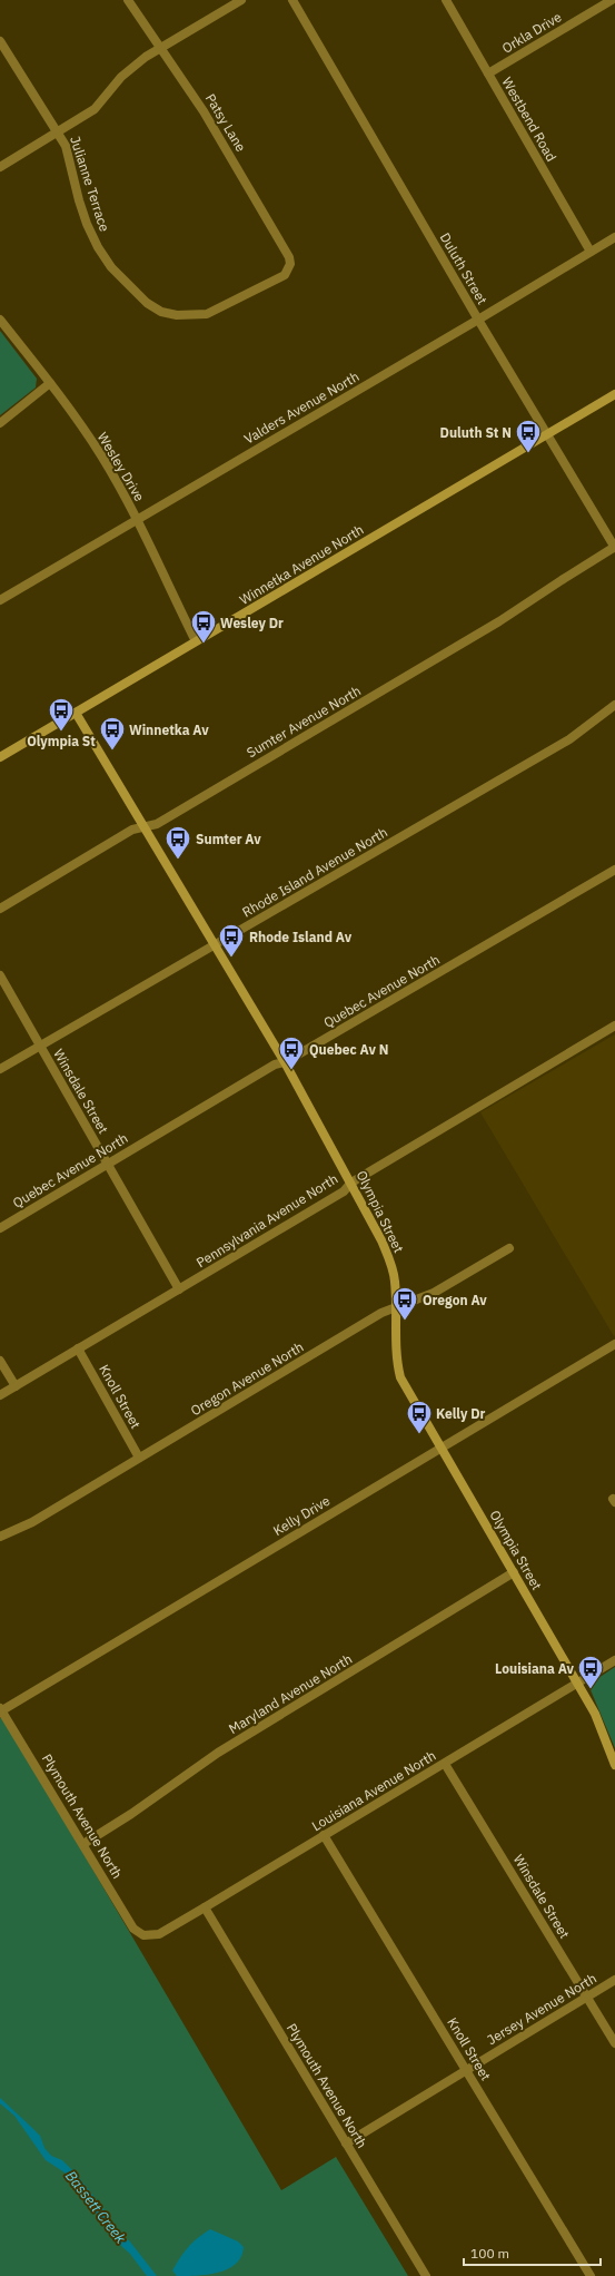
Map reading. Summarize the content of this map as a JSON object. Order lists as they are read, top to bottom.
{
  "streets": {
    "street": [
      "Orkla Drive",
      "Westbend Road",
      "Patsy Lane",
      "Julianne Terrace",
      "Duluth Street",
      "Valders Avenue North",
      "Wesley Drive",
      "Winnetka Avenue North",
      "Sumter Avenue North",
      "Rhode Island Avenue North",
      "Quebec Avenue North",
      "Winsdale Street",
      "Olympia Street",
      "Pennsylvania Avenue North",
      "Oregon Avenue North",
      "Knoll Street",
      "Kelly Drive",
      "Maryland Avenue North",
      "Louisiana Avenue North",
      "Plymouth Avenue North",
      "Jersey Avenue North"
    ]
  },
  "crossings": [
    ["Orkla Drive", "Westbend Road"],
    ["Westbend Road", "Valders Avenue North"],
    ["Patsy Lane", "Julianne Terrace"],
    ["Duluth Street", "Valders Avenue North"],
    ["Duluth Street", "Winnetka Avenue North"],
    ["Duluth Street", "Sumter Avenue North"],
    ["Valders Avenue North", "Wesley Drive"],
    ["Wesley Drive", "Winnetka Avenue North"],
    ["Winnetka Avenue North", "Olympia Street"],
    ["Sumter Avenue North", "Olympia Street"],
    ["Rhode Island Avenue North", "Winsdale Street"],
    ["Rhode Island Avenue North", "Olympia Street"],
    ["Quebec Avenue North", "Winsdale Street"],
    ["Quebec Avenue North", "Olympia Street"],
    ["Winsdale Street", "Pennsylvania Avenue North"],
    ["Winsdale Street", "Louisiana Avenue North"],
    ["Winsdale Street", "Jersey Avenue North"],
    ["Olympia Street", "Pennsylvania Avenue North"],
    ["Olympia Street", "Oregon Avenue North"],
    ["Olympia Street", "Kelly Drive"],
    ["Olympia Street", "Maryland Avenue North"],
    ["Olympia Street", "Louisiana Avenue North"],
    ["Pennsylvania Avenue North", "Knoll Street"],
    ["Oregon Avenue North", "Knoll Street"],
    ["Knoll Street", "Louisiana Avenue North"],
    ["Knoll Street", "Jersey Avenue North"],
    ["Kelly Drive", "Plymouth Avenue North"],
    ["Maryland Avenue North", "Plymouth Avenue North"],
    ["Louisiana Avenue North", "Plymouth Avenue North"],
    ["Plymouth Avenue North", "Jersey Avenue North"]
  ],
  "water": ["Bassett Creek"],
  "places": {
    "bus stop": [
      "Duluth St N",
      "Wesley Dr",
      "Olympia St",
      "Winnetka Av",
      "Sumter Av",
      "Rhode Island Av",
      "Quebec Av N",
      "Oregon Av",
      "Kelly Dr",
      "Louisiana Av"
    ]
  },
  "scale_bar": "100 m"
}
